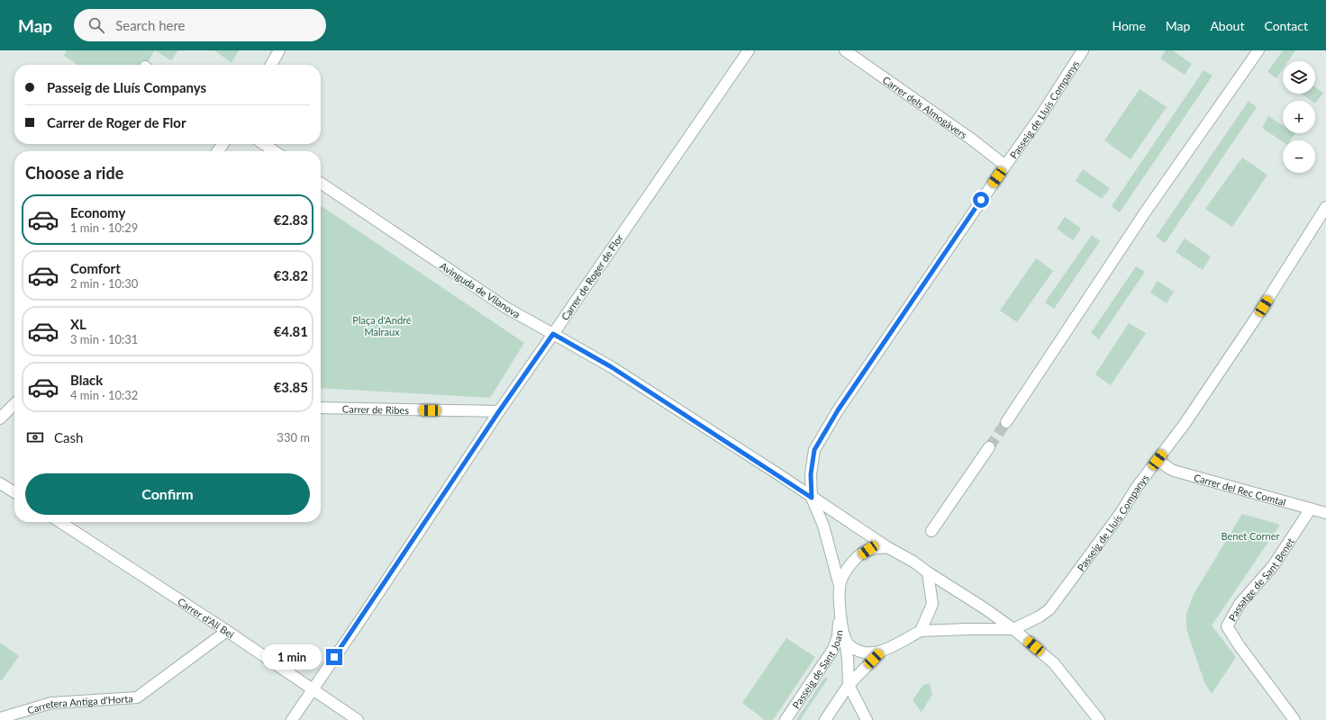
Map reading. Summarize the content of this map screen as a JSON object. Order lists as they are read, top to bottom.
{
  "streets": {
    "street": [
      "Carrer dels Almogàvers",
      "Passeig de Lluís Companys",
      "Carrer de Roger de Flor",
      "Avinguda de Vilanova",
      "Carrer de Ribes",
      "Carrer del Rec Comtal",
      "Passatge de Sant Benet",
      "Carrer d'Alí Bei",
      "Passeig de Sant Joan",
      "Carretera Antiga d'Horta"
    ]
  },
  "crossings": [
    ["Carrer dels Almogàvers", "Passeig de Lluís Companys"],
    ["Passeig de Lluís Companys", "Avinguda de Vilanova"],
    ["Passeig de Lluís Companys", "Carrer del Rec Comtal"],
    ["Passeig de Lluís Companys", "Passeig de Sant Joan"],
    ["Carrer de Roger de Flor", "Avinguda de Vilanova"],
    ["Carrer de Roger de Flor", "Carrer de Ribes"],
    ["Carrer de Roger de Flor", "Carrer d'Alí Bei"],
    ["Carrer del Rec Comtal", "Passatge de Sant Benet"],
    ["Carrer d'Alí Bei", "Carretera Antiga d'Horta"]
  ],
  "parks": ["Plaça d'André Malraux", "Benet Corner"],
  "page": {
    "header": "Map",
    "search": "Search here",
    "nav": [
      "Home",
      "Map",
      "About",
      "Contact"
    ],
    "map_buttons": ["+", "−"],
    "banner": ["Passeig de Lluís Companys", "Carrer de Roger de Flor"],
    "heading": "Choose a ride",
    "list": [
      {
        "name": "Economy",
        "note": "1 min · 10:29",
        "value": "€2.83"
      },
      {
        "name": "Comfort",
        "note": "2 min · 10:30",
        "value": "€3.82"
      },
      {
        "name": "XL",
        "note": "3 min · 10:31",
        "value": "€4.81"
      },
      {
        "name": "Black",
        "note": "4 min · 10:32",
        "value": "€3.85"
      }
    ],
    "pay": ["Cash", "330 m"],
    "buttons": "Confirm",
    "bubble": "1 min"
  }
}
